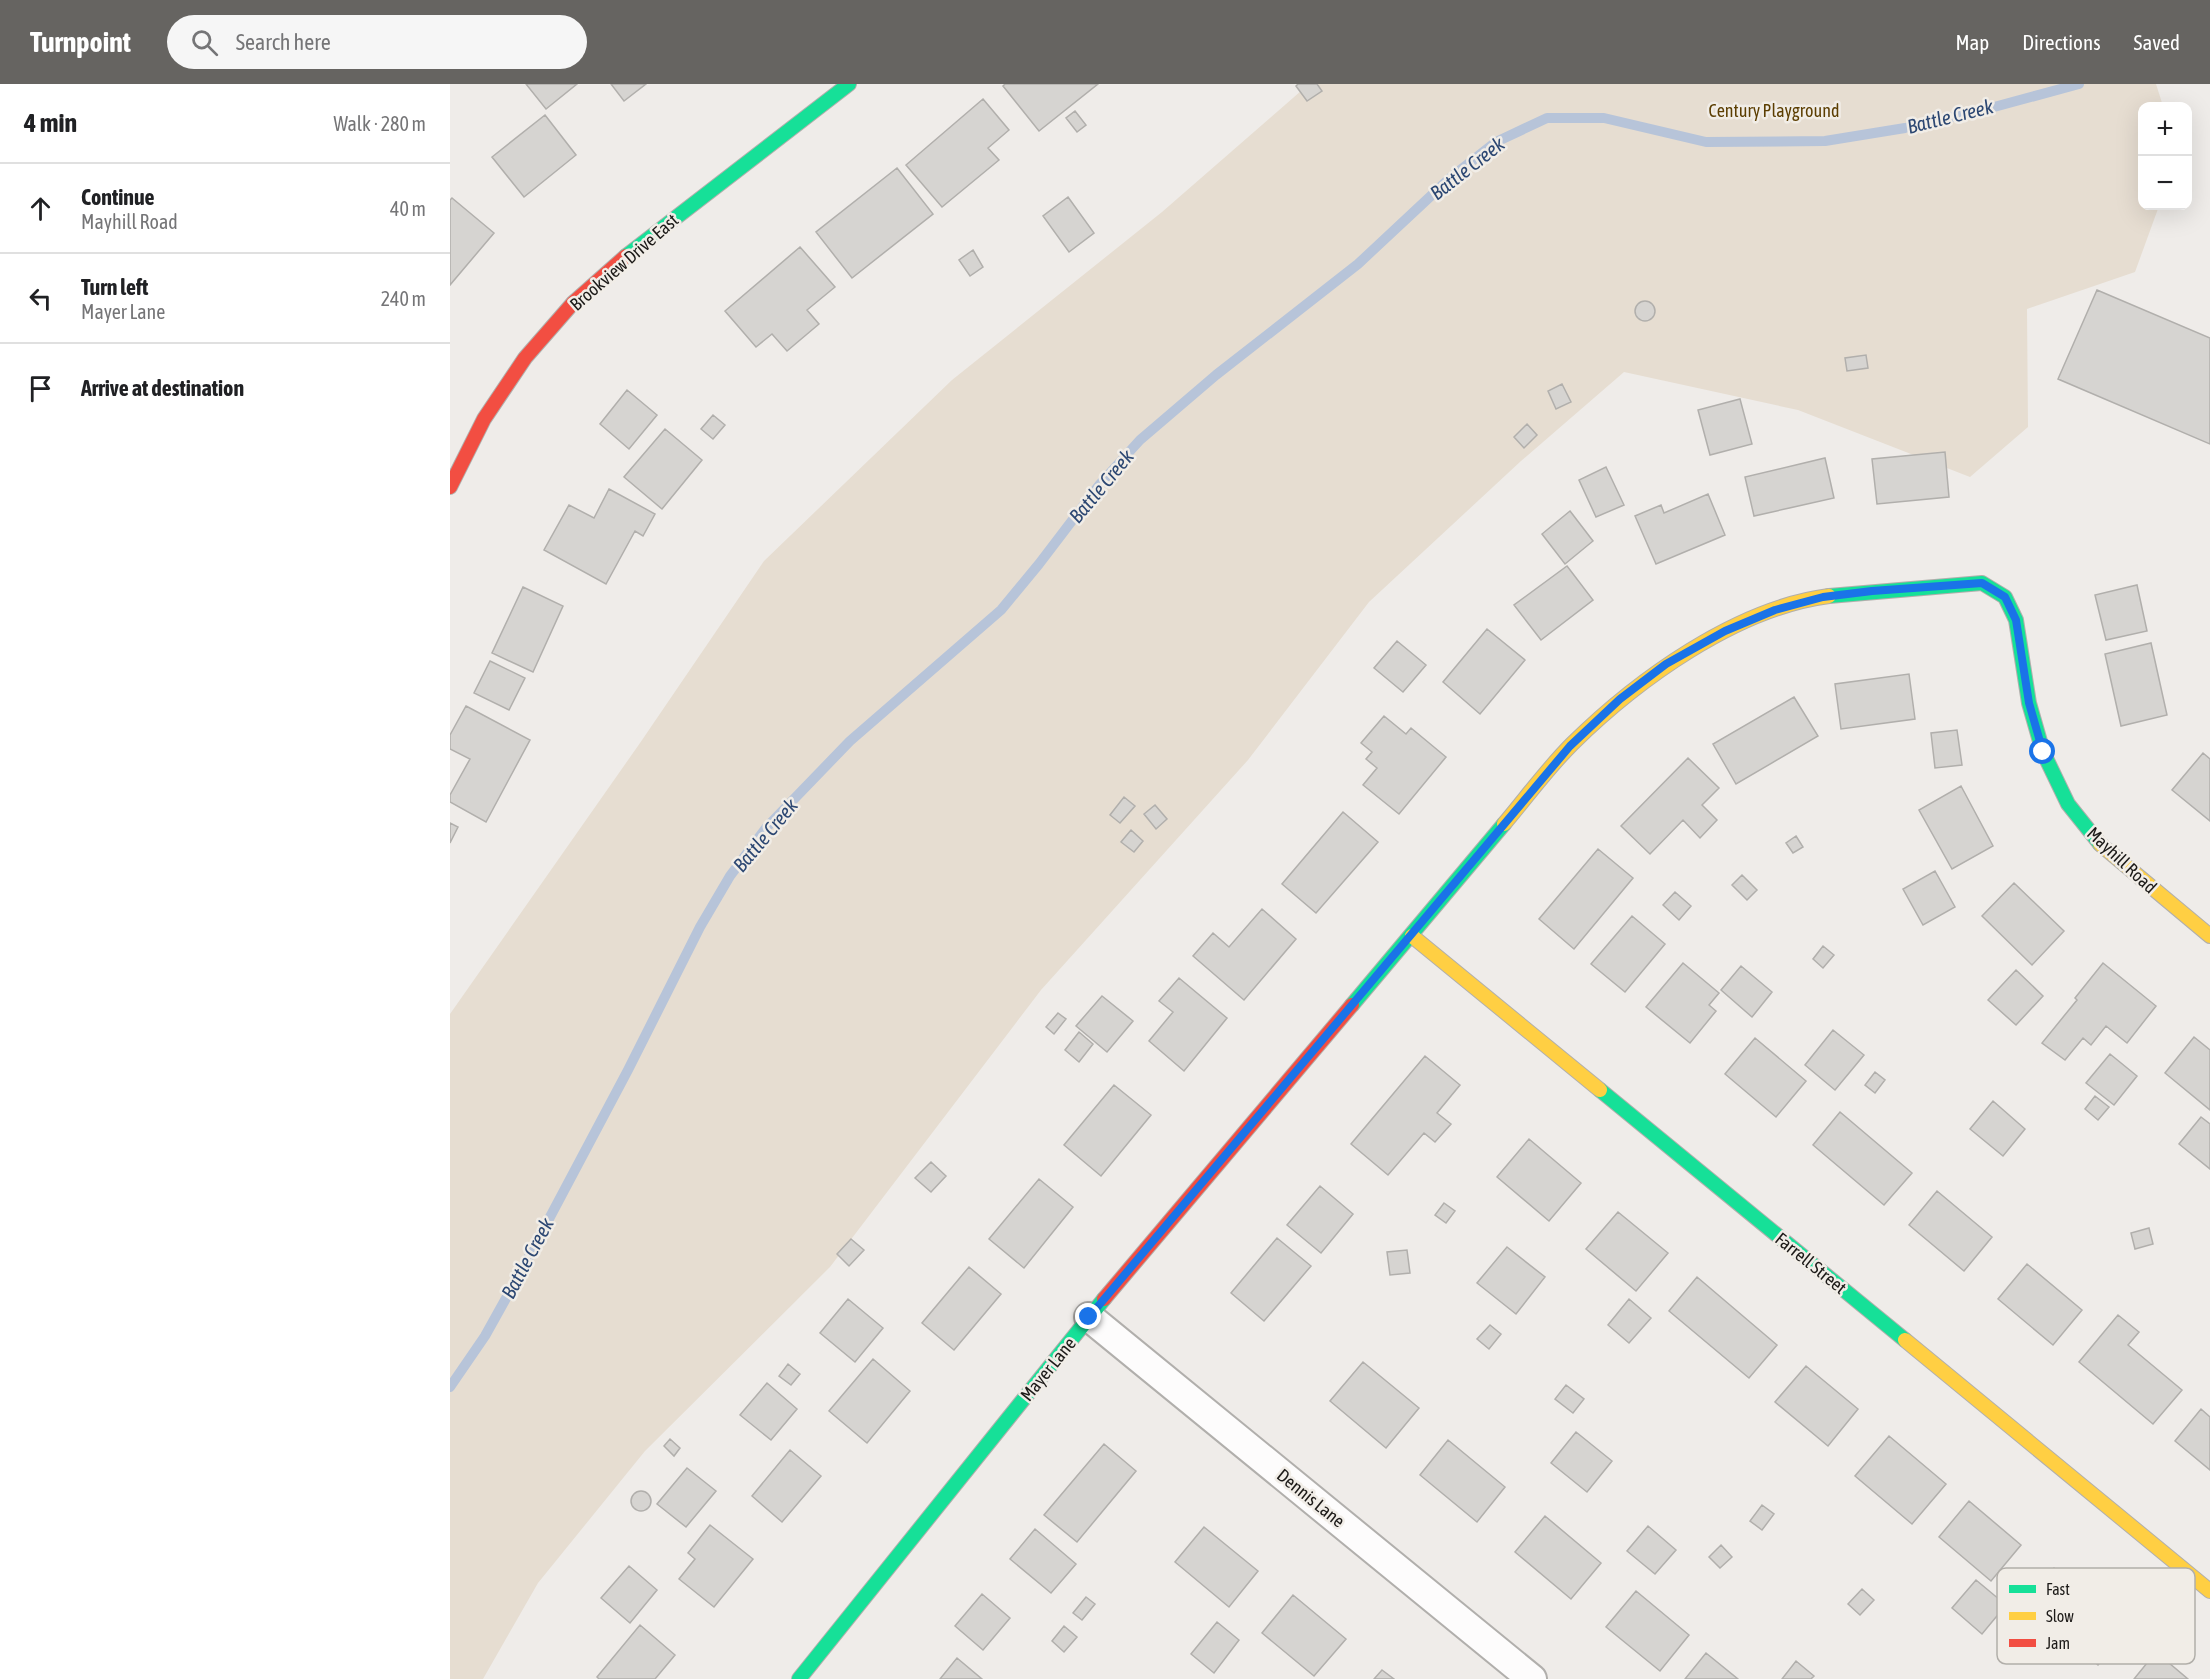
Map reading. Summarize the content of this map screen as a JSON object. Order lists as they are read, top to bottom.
{
  "streets": {
    "street": [
      "Brookview Drive East",
      "Mayhill Road",
      "Farrell Street",
      "Mayer Lane",
      "Dennis Lane"
    ]
  },
  "crossings": [
    ["Mayhill Road", "Mayer Lane"],
    ["Farrell Street", "Mayer Lane"],
    ["Mayer Lane", "Dennis Lane"]
  ],
  "water": ["Battle Creek"],
  "parks": ["Century Playground"],
  "legend": ["Fast", "Slow", "Jam"],
  "page": {
    "header": "Turnpoint",
    "search": "Search here",
    "nav": ["Map", "Directions", "Saved"],
    "heading": ["4 min", "Walk · 280 m"],
    "map_buttons": ["+", "−"],
    "list": [
      ["Continue", "Mayhill Road", "40 m"],
      ["Turn left", "Mayer Lane", "240 m"],
      "Arrive at destination"
    ]
  }
}
